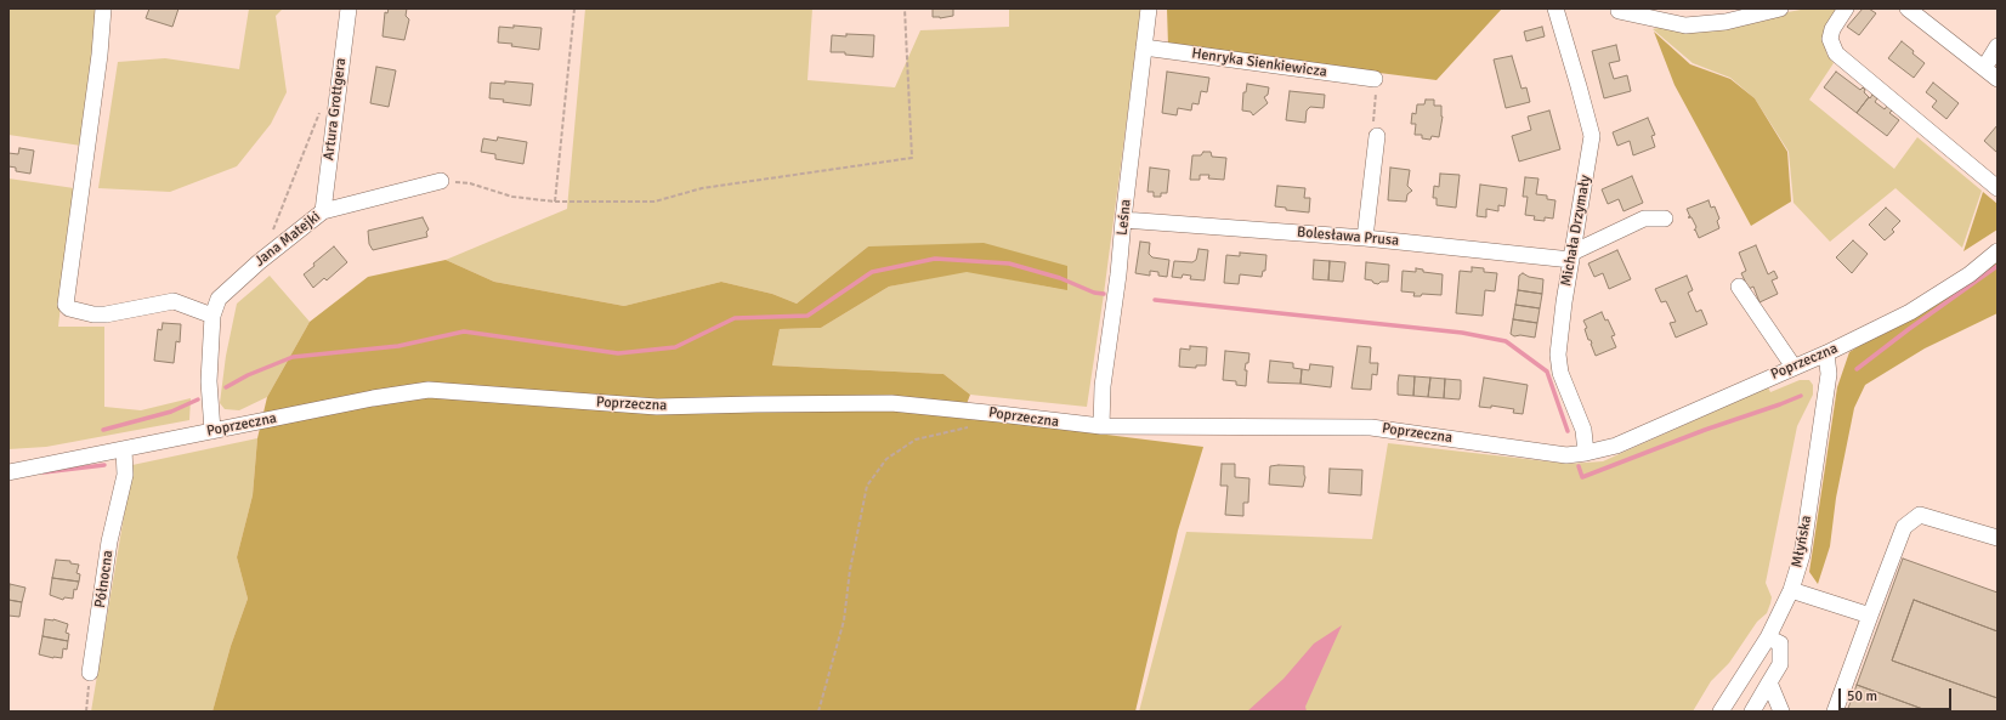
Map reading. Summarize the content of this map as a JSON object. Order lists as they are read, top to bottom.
{
  "streets": {
    "street": [
      "Henryka Sienkiewicza",
      "Artura Grottgera",
      "Leśna",
      "Michała Drzymały",
      "Bolesława Prusa",
      "Jana Matejki",
      "Poprzeczna",
      "Młyńska",
      "Północna"
    ]
  },
  "crossings": [
    ["Henryka Sienkiewicza", "Leśna"],
    ["Artura Grottgera", "Jana Matejki"],
    ["Leśna", "Bolesława Prusa"],
    ["Leśna", "Poprzeczna"],
    ["Michała Drzymały", "Bolesława Prusa"],
    ["Michała Drzymały", "Poprzeczna"],
    ["Jana Matejki", "Poprzeczna"],
    ["Poprzeczna", "Młyńska"],
    ["Poprzeczna", "Północna"]
  ],
  "scale_bar": "50 m"
}
